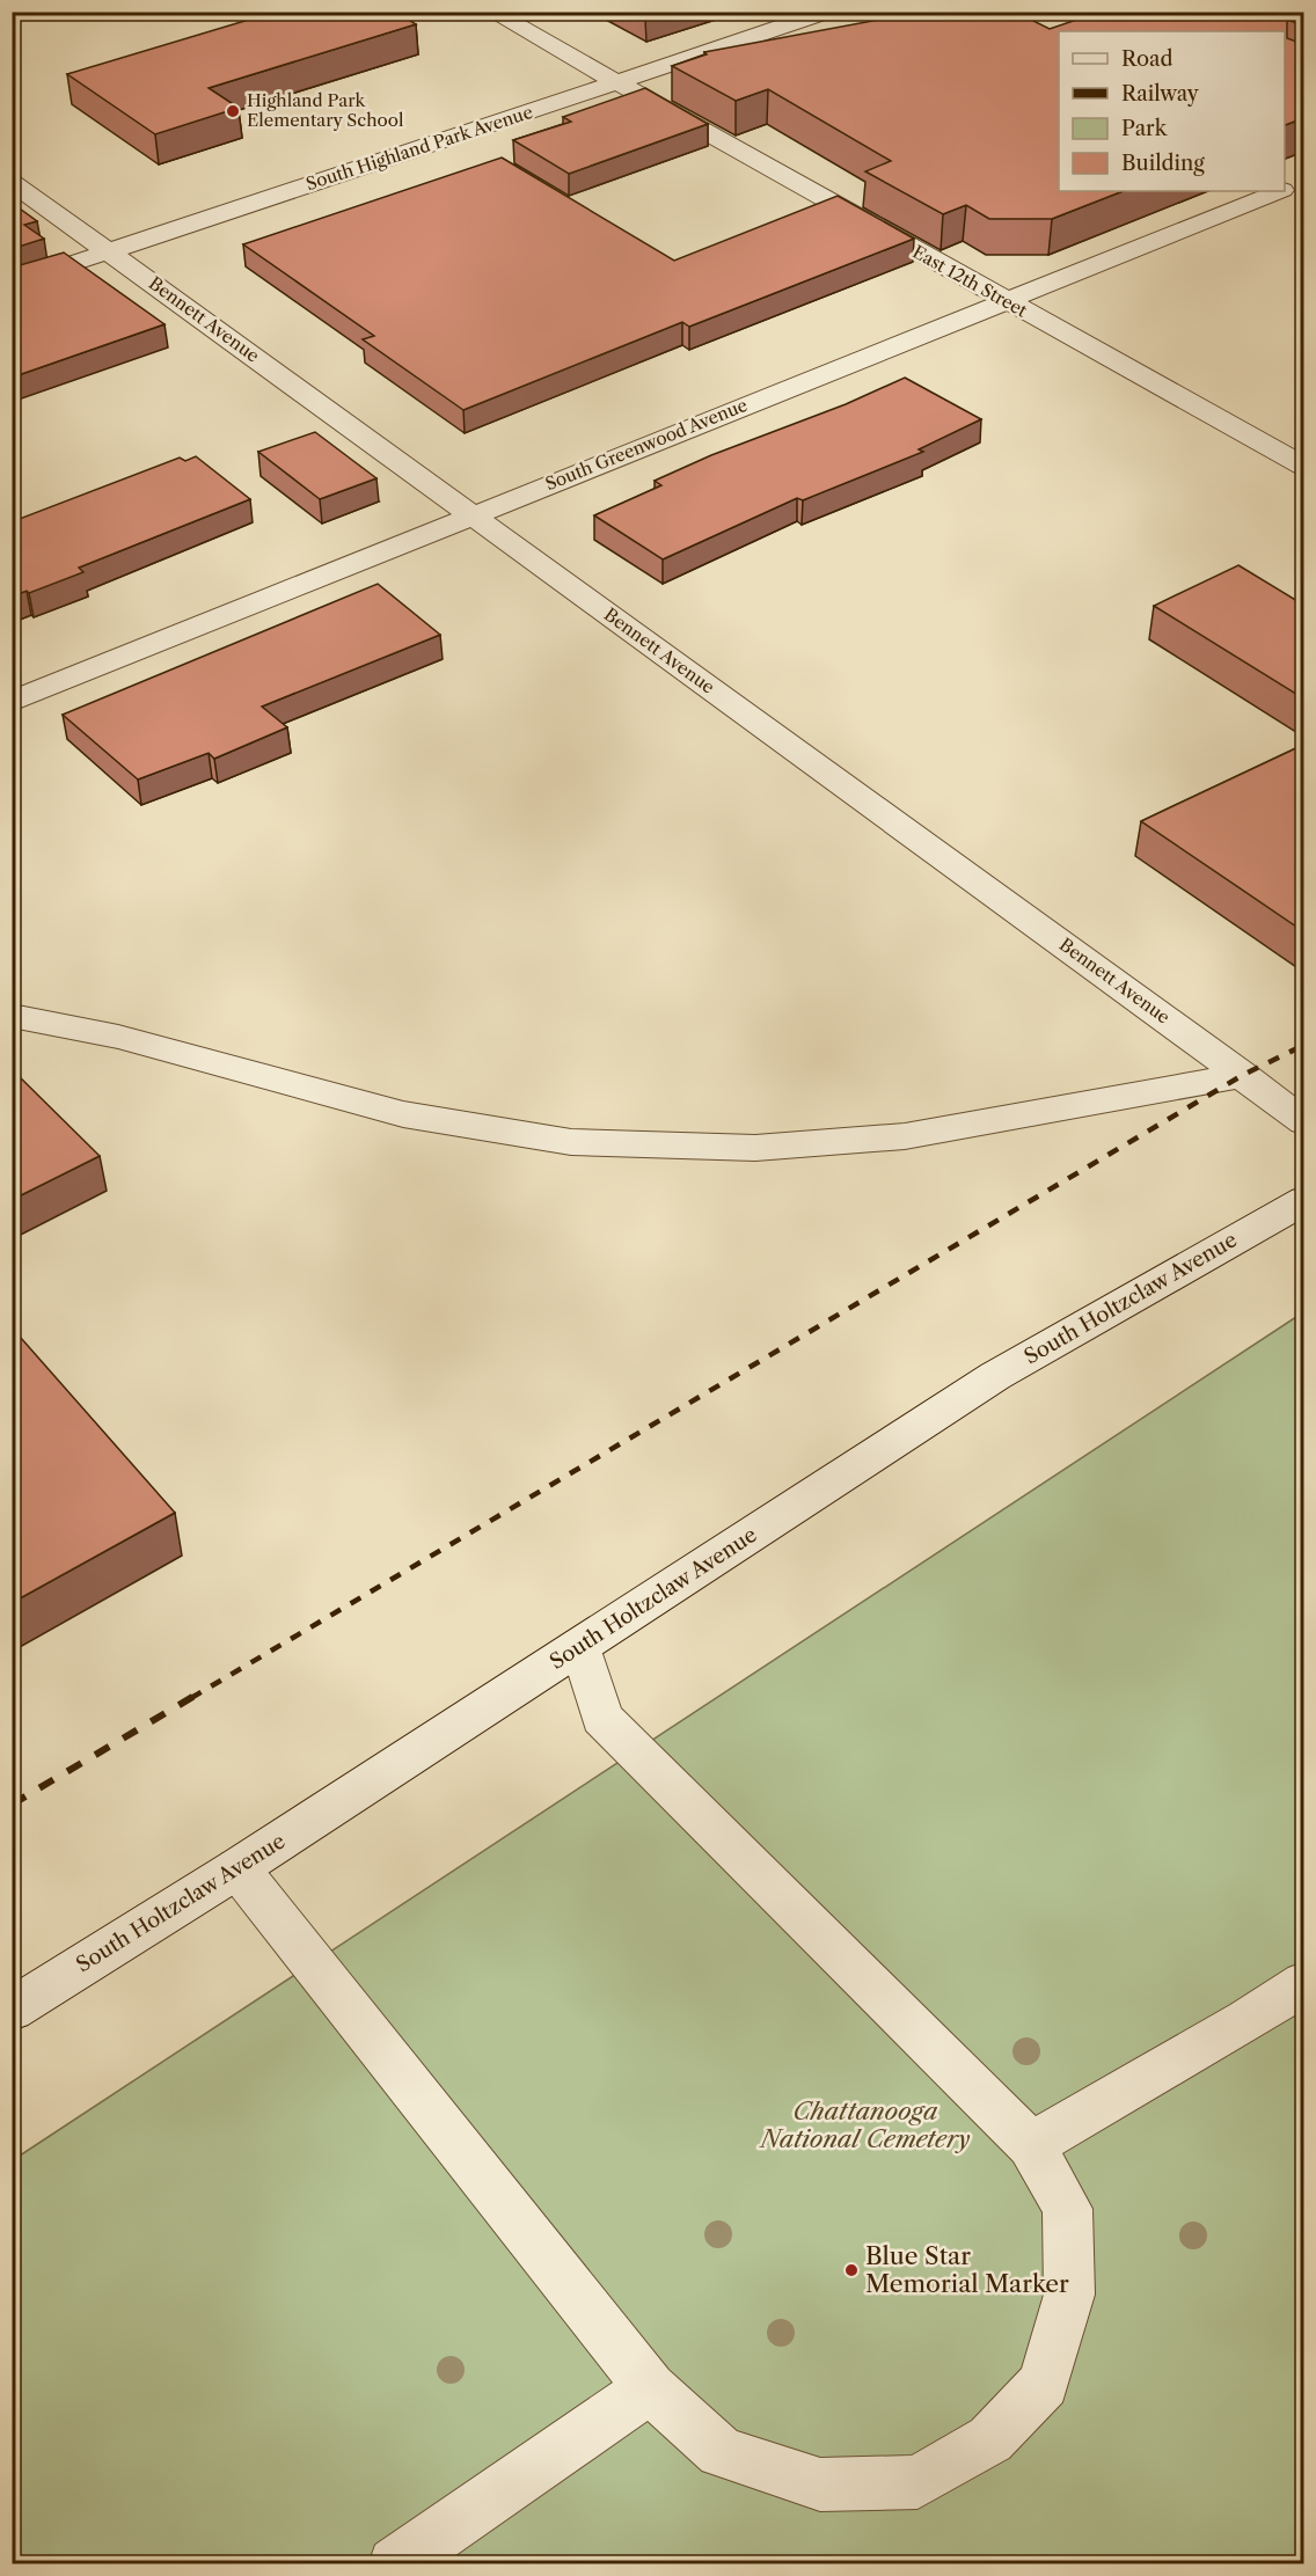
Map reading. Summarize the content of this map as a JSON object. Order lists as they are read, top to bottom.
{
  "streets": {
    "street": [
      "South Highland Park Avenue",
      "East 12th Street",
      "Bennett Avenue",
      "South Greenwood Avenue",
      "South Holtzclaw Avenue"
    ]
  },
  "crossings": [
    ["South Highland Park Avenue", "East 12th Street"],
    ["South Highland Park Avenue", "Bennett Avenue"],
    ["East 12th Street", "South Greenwood Avenue"],
    ["Bennett Avenue", "South Greenwood Avenue"]
  ],
  "parks": ["Chattanooga National Cemetery"],
  "places": ["Highland Park Elementary School", "Blue Star Memorial Marker"],
  "legend": [
    "Road",
    "Railway",
    "Park",
    "Building"
  ]
}
